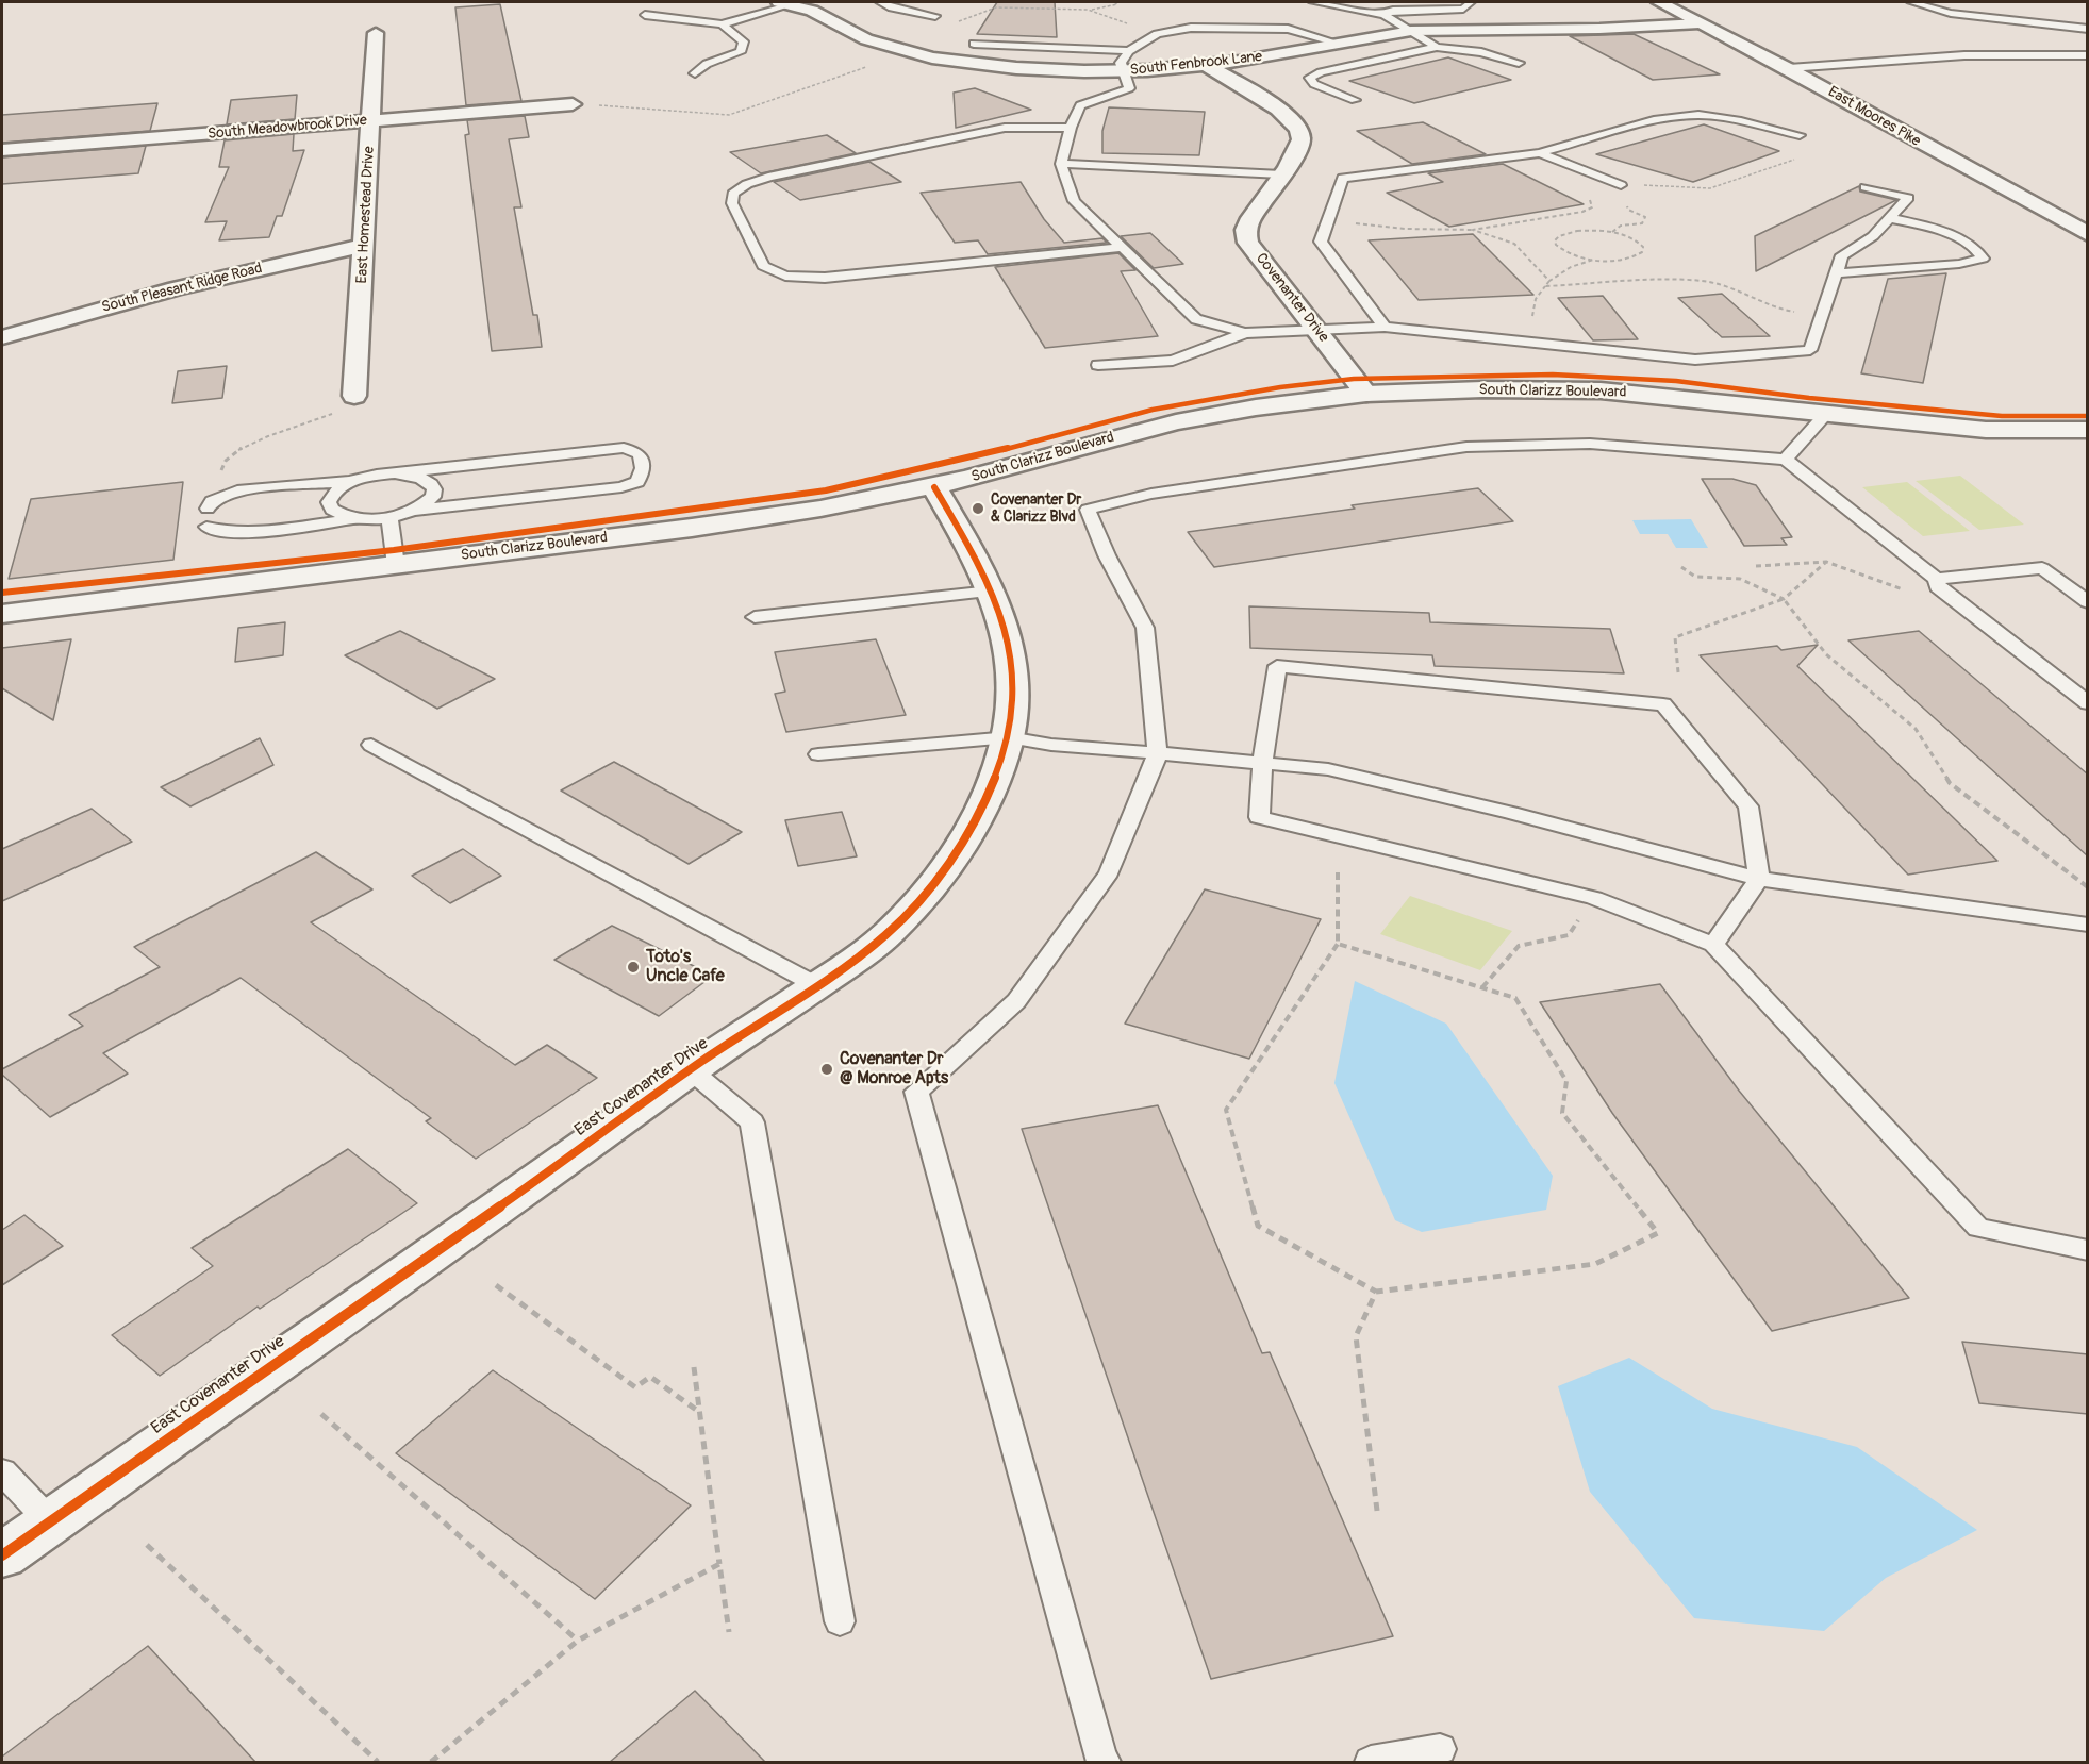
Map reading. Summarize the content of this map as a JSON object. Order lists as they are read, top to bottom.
{
  "streets": {
    "street": [
      "South Fenbrook Lane",
      "East Moores Pike",
      "South Meadowbrook Drive",
      "East Homestead Drive",
      "South Pleasant Ridge Road",
      "Covenanter Drive",
      "South Clarizz Boulevard",
      "East Covenanter Drive"
    ]
  },
  "crossings": [
    ["South Fenbrook Lane", "East Moores Pike"],
    ["South Fenbrook Lane", "Covenanter Drive"],
    ["South Meadowbrook Drive", "East Homestead Drive"],
    ["East Homestead Drive", "South Pleasant Ridge Road"],
    ["Covenanter Drive", "South Clarizz Boulevard"],
    ["South Clarizz Boulevard", "East Covenanter Drive"]
  ],
  "places": ["Covenanter Dr & Clarizz Blvd", "Toto's Uncle Cafe", "Covenanter Dr @ Monroe Apts"]
}
